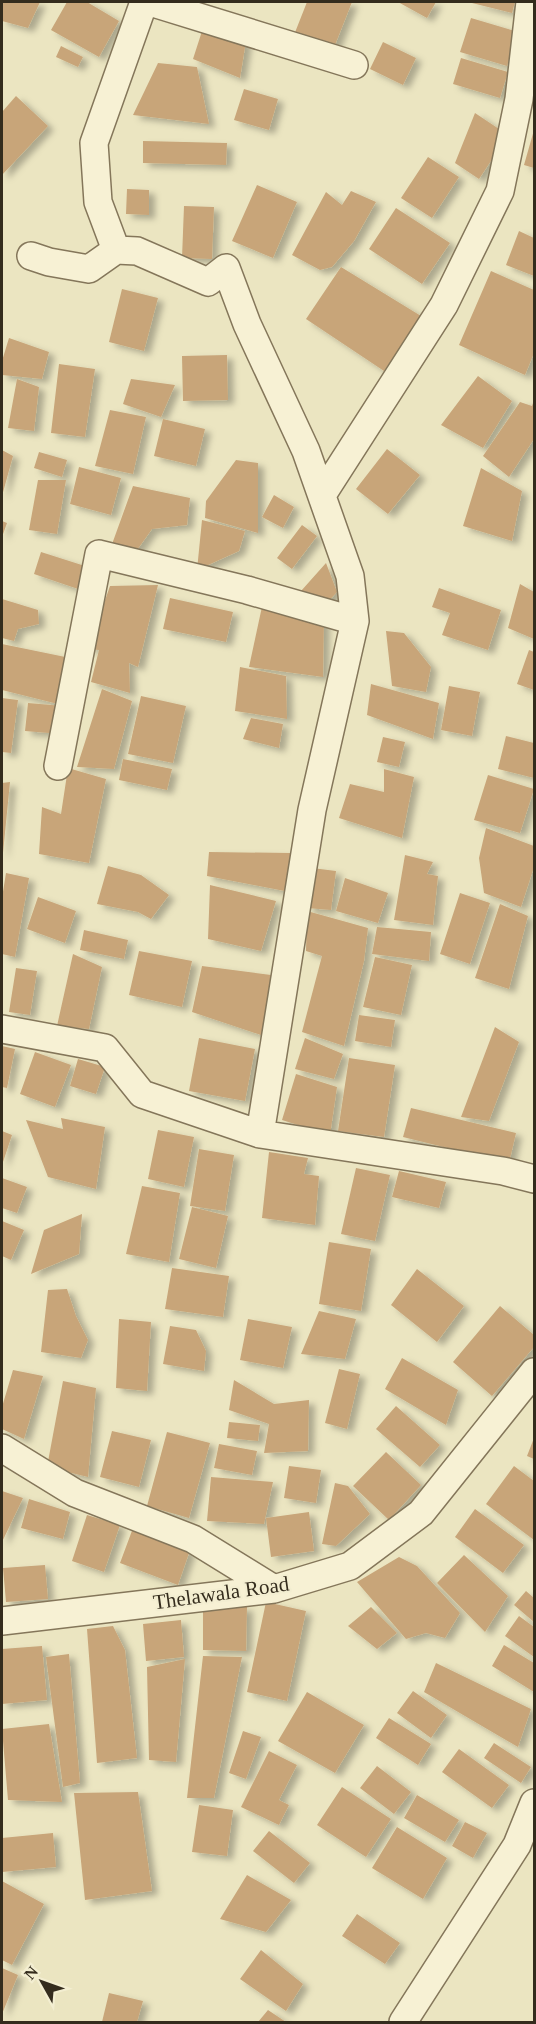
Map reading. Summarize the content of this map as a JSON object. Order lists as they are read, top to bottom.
{
  "streets": {
    "street": ["Thelawala Road"]
  },
  "north": "top left"
}
